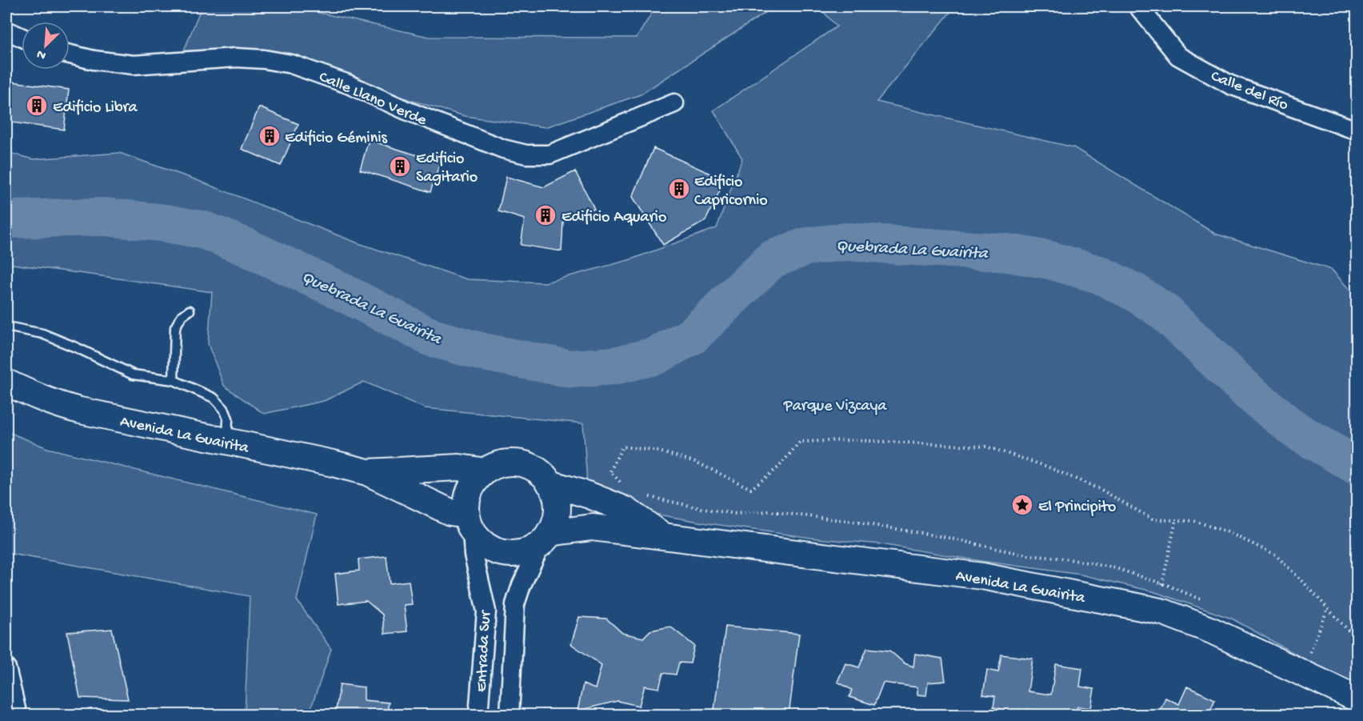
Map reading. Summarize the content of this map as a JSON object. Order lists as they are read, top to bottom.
{
  "streets": {
    "street": [
      "Calle del Río",
      "Calle Llano Verde",
      "Avenida La Guairita",
      "Entrada Sur"
    ]
  },
  "crossings": [
    ["Avenida La Guairita", "Entrada Sur"]
  ],
  "water": ["Quebrada La Guairita"],
  "parks": ["Parque Vizcaya"],
  "places": {
    "building": [
      "Edificio Libra",
      "Edificio Géminis",
      "Edificio Sagitario",
      "Edificio Capricornio",
      "Edificio Aquario"
    ],
    "place": ["El Principito"]
  },
  "north": "bottom left"
}
